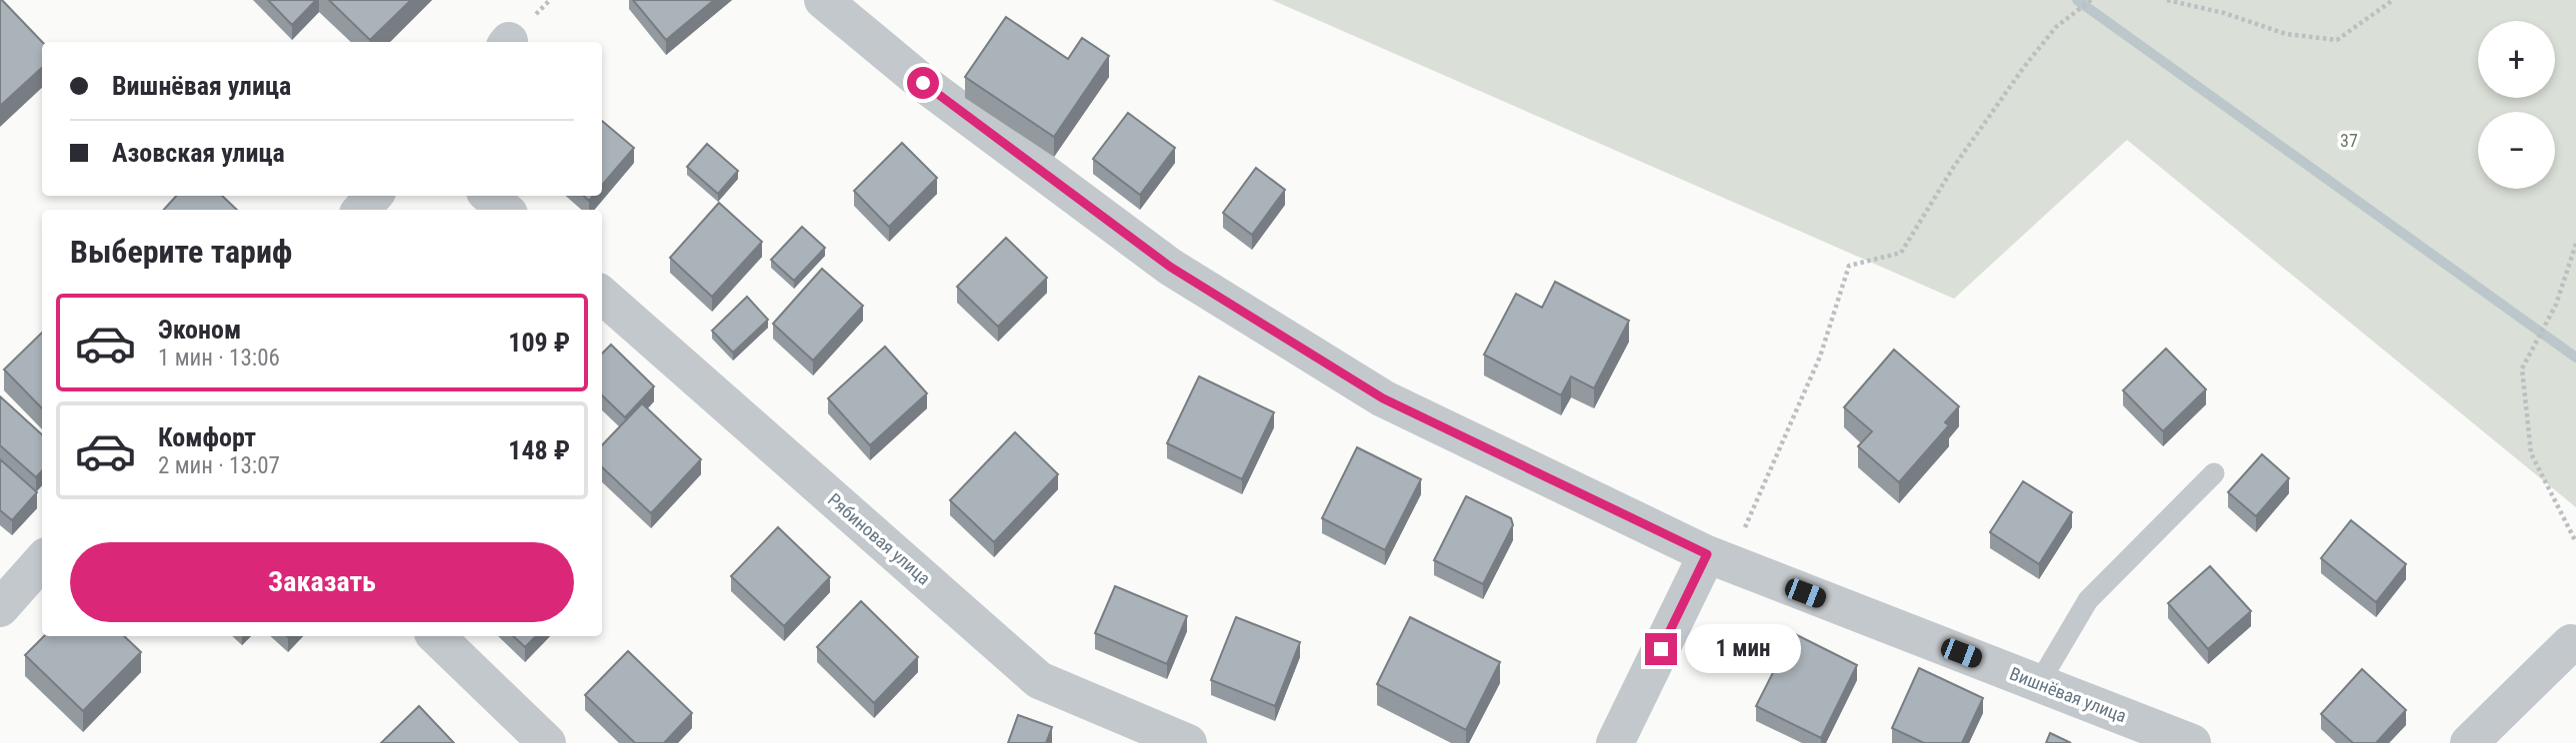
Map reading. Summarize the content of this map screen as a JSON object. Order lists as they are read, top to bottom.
{
  "streets": {
    "street": ["Рябиновая улица", "Вишнёвая улица"]
  },
  "parks": ["37"],
  "page": {
    "map_buttons": ["+", "−"],
    "banner": ["Вишнёвая улица", "Азовская улица"],
    "heading": "Выберите тариф",
    "list": [
      {
        "name": "Эконом",
        "note": "1 мин · 13:06",
        "value": "109 ₽"
      },
      {
        "name": "Комфорт",
        "note": "2 мин · 13:07",
        "value": "148 ₽"
      }
    ],
    "buttons": "Заказать",
    "bubble": "1 мин"
  }
}
